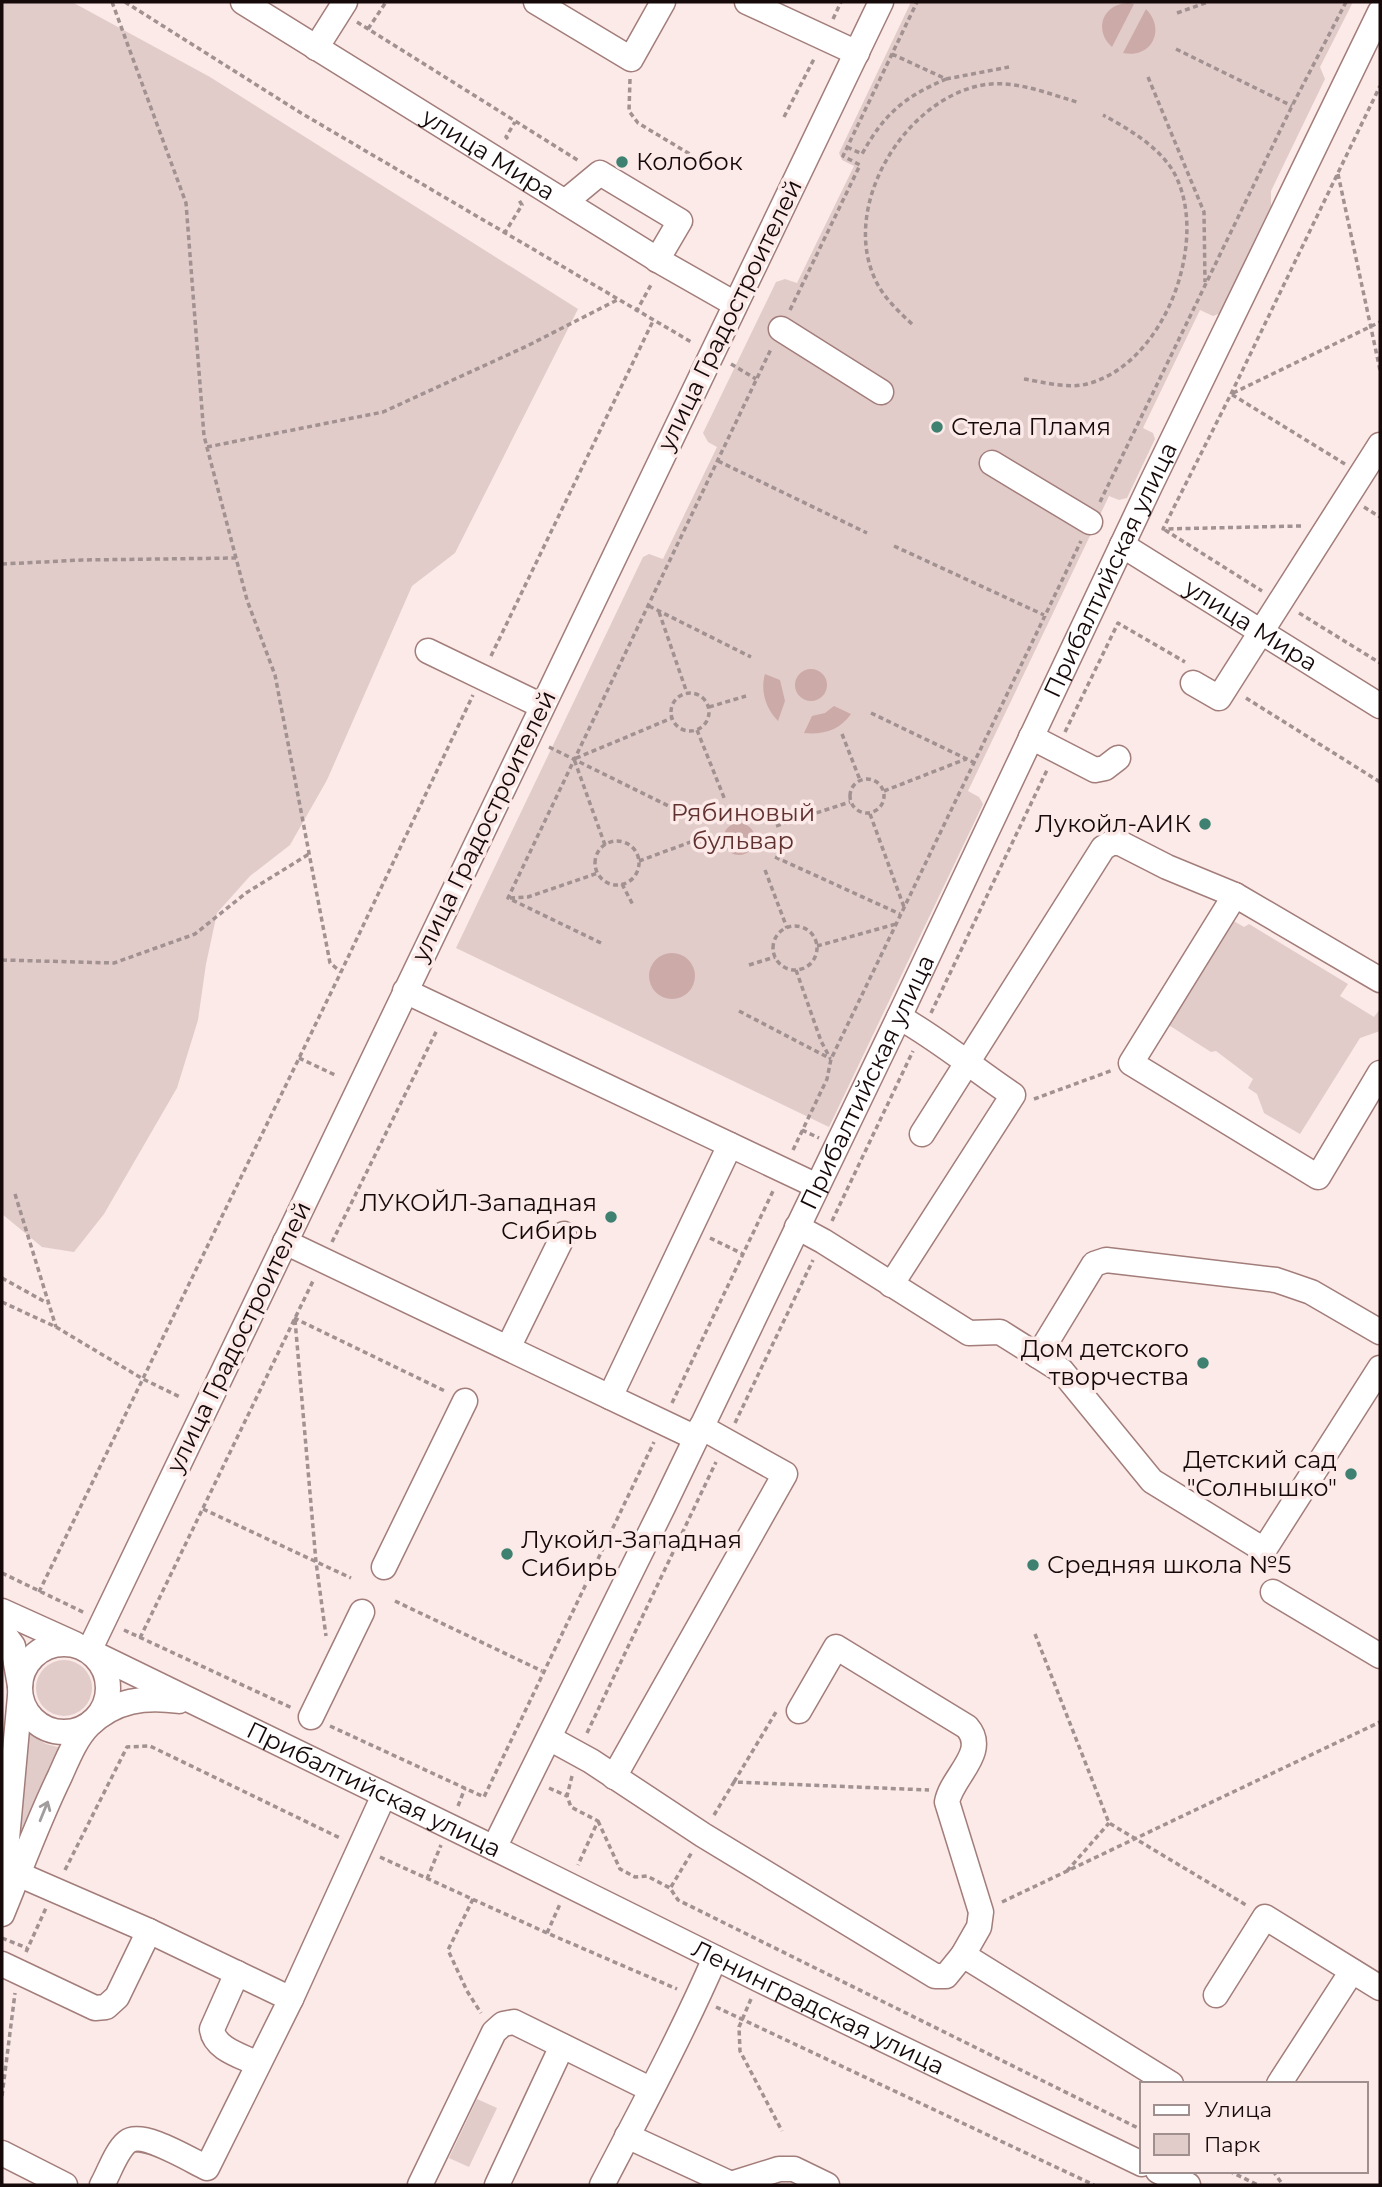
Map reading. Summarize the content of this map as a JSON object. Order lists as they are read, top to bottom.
{
  "streets": {
    "street": [
      "улица Мира",
      "улица Градостроителей",
      "Прибалтийская улица",
      "Ленинградская улица"
    ]
  },
  "crossings": [
    ["улица Мира", "улица Градостроителей"],
    ["улица Мира", "Прибалтийская улица"],
    ["улица Градостроителей", "Прибалтийская улица"],
    ["Прибалтийская улица", "Ленинградская улица"]
  ],
  "parks": ["Рябиновый бульвар"],
  "places": [
    "Колобок",
    "Стела Пламя",
    "Лукойл-АИК",
    "ЛУКОЙЛ-Западная Сибирь",
    "Дом детского творчества",
    "Детский сад \"Солнышко\"",
    "Лукойл-Западная Сибирь",
    "Средняя школа №5"
  ],
  "legend": ["Улица", "Парк"]
}
